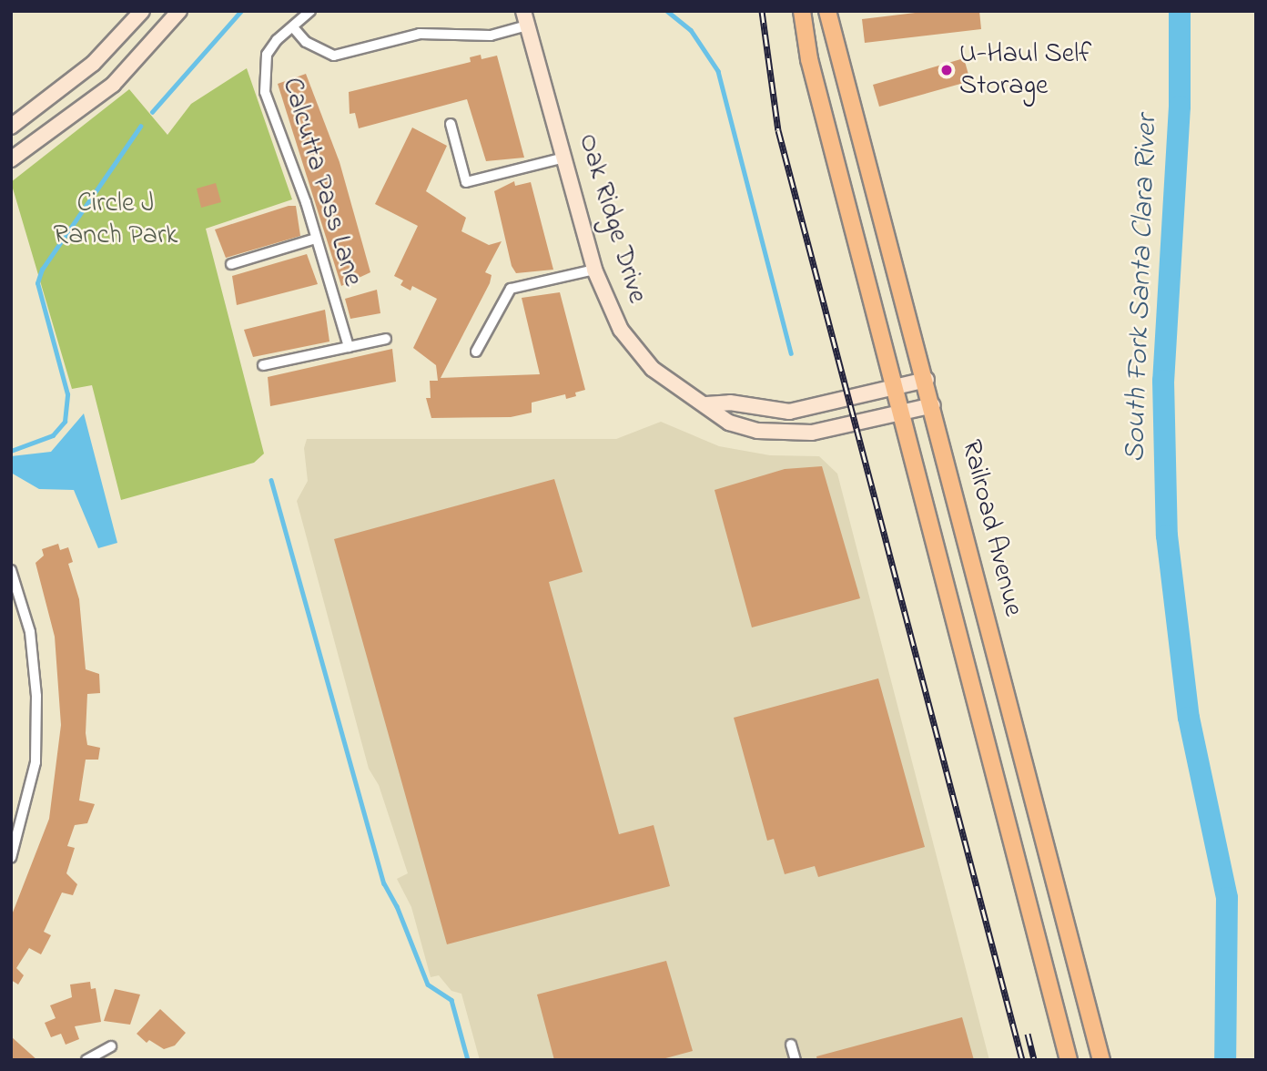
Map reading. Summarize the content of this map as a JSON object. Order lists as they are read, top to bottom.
{
  "streets": {
    "main road": ["Oak Ridge Drive", "Railroad Avenue"],
    "street": ["Calcutta Pass Lane"]
  },
  "crossings": [
    ["Oak Ridge Drive", "Railroad Avenue"]
  ],
  "water": ["South Fork Santa Clara River"],
  "parks": ["Circle J Ranch Park"],
  "places": ["U-Haul Self Storage"]
}
